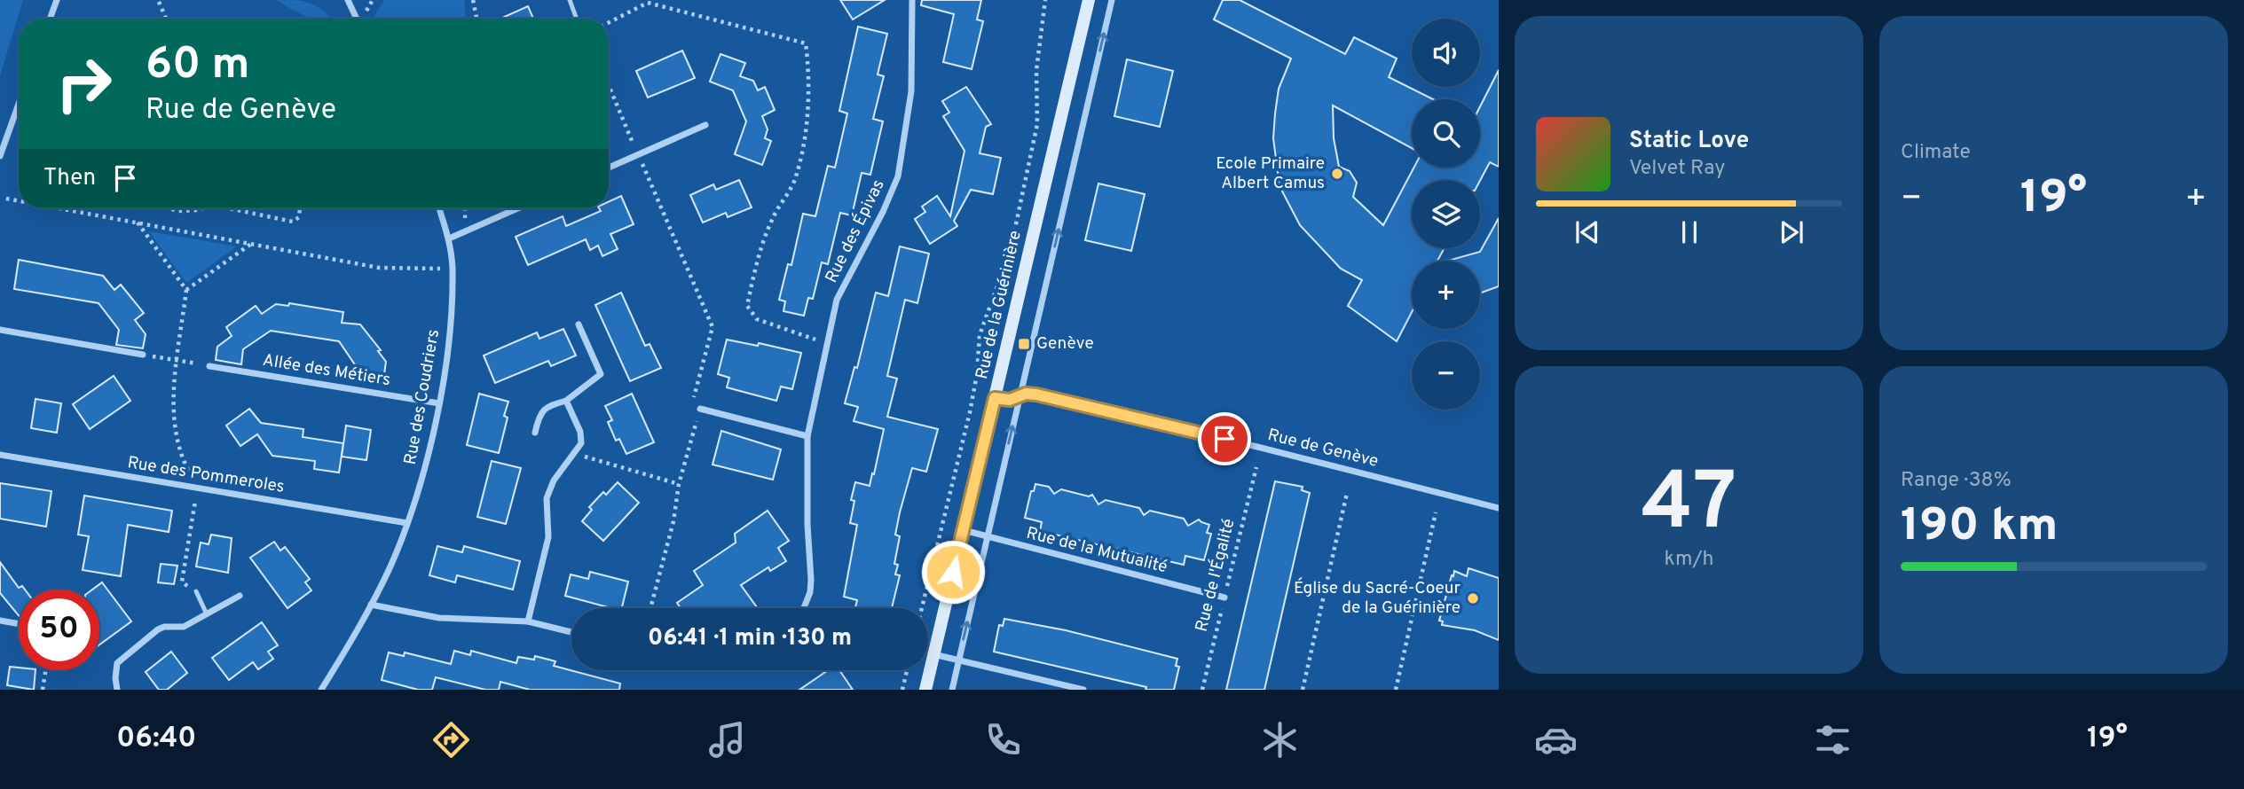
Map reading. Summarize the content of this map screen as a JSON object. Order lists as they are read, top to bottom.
{
  "streets": {
    "main road": ["Rue de la Guérinière"],
    "street": [
      "Rue des Épivas",
      "Allée des Métiers",
      "Rue des Coudriers",
      "Rue de Genève",
      "Rue des Pommeroles",
      "Rue de la Mutualité"
    ],
    "path": ["Rue de l'Égalité"]
  },
  "crossings": [
    ["Rue de la Guérinière", "Rue de Genève"],
    ["Rue de la Guérinière", "Rue de la Mutualité"],
    ["Allée des Métiers", "Rue des Coudriers"],
    ["Rue des Coudriers", "Rue des Pommeroles"],
    ["Rue de la Mutualité", "Rue de l'Égalité"]
  ],
  "places": {
    "other": ["Ecole Primaire Albert Camus", "Église du Sacré-Coeur de la Guérinière"],
    "transit": ["Genève"]
  },
  "page": {
    "tile": [
      "Climate",
      ["47", "km/h"],
      ["Range · 38%", "190 km"]
    ],
    "map_buttons": ["+", "−"],
    "turn": ["60 m", "Rue de Genève"],
    "song": ["Static Love", "Velvet Ray"],
    "then": "Then",
    "heat": ["−", "19°", "+"],
    "limit": "50",
    "trip": "06:41 · 1 min · 130 m",
    "tabs": ["06:40", "19°"]
  }
}
